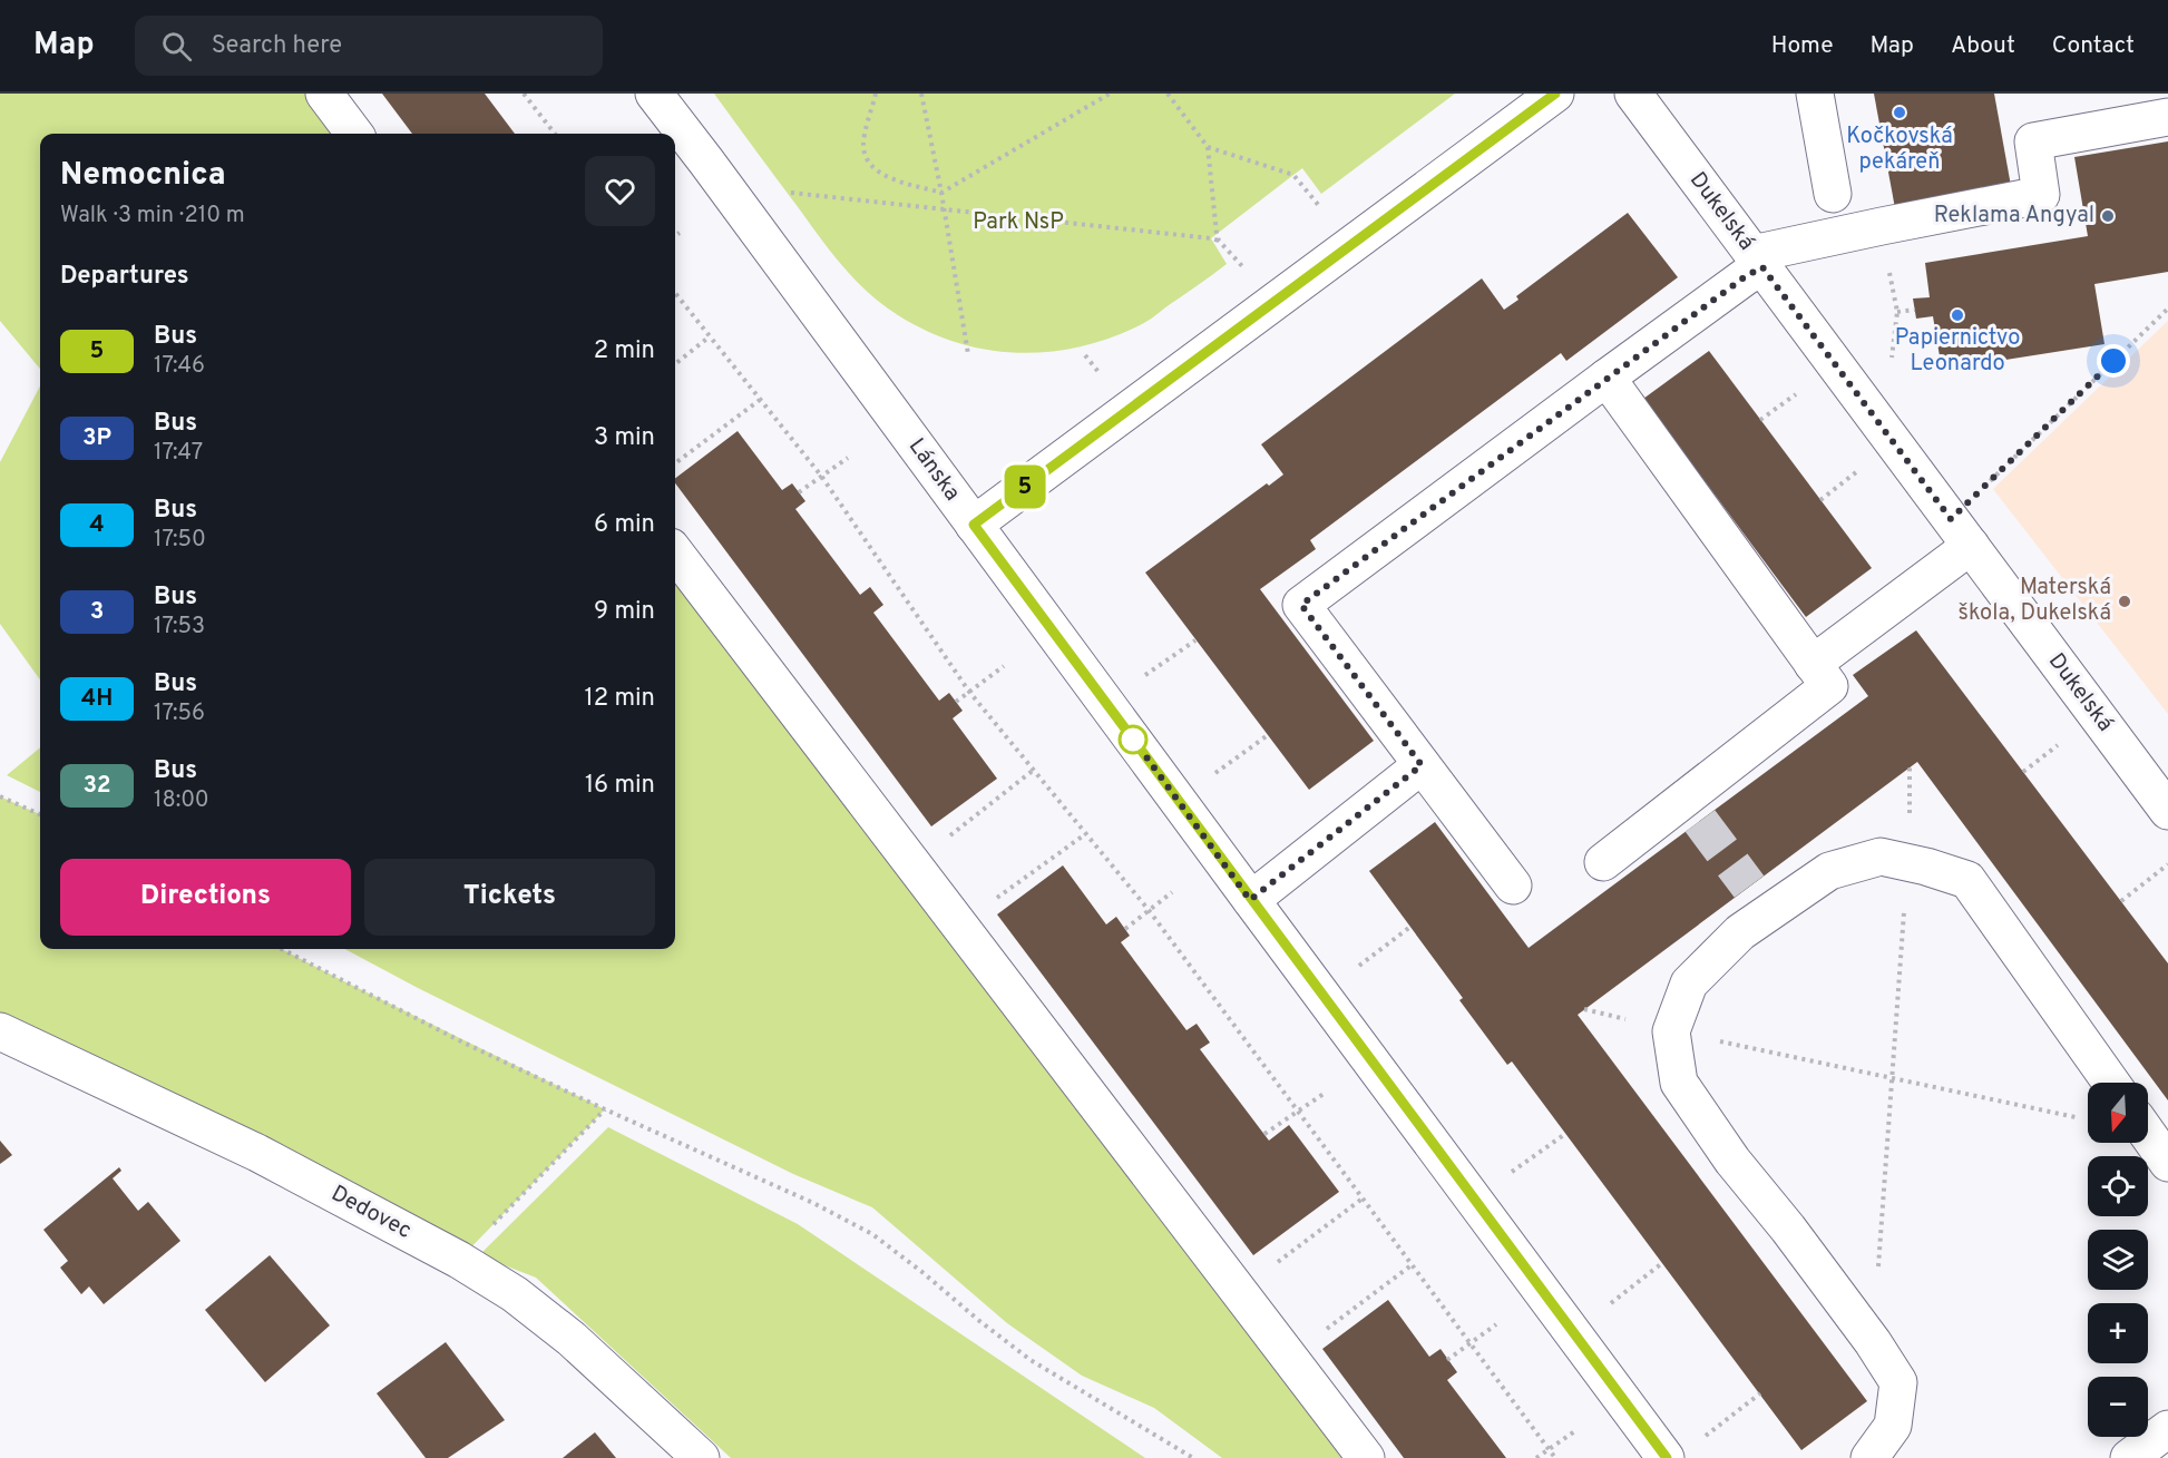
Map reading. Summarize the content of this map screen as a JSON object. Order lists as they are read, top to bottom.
{
  "streets": {
    "street": ["Dukelská", "Lánska", "Dedovec"]
  },
  "parks": ["Park NsP"],
  "places": [
    "Kočkovská pekáreň",
    "Reklama Angyal",
    "Papiernictvo Leonardo",
    "Materská škola, Dukelská"
  ],
  "lines": ["bus line 5"],
  "north": "bottom",
  "page": {
    "header": "Map",
    "search": "Search here",
    "nav": [
      "Home",
      "Map",
      "About",
      "Contact"
    ],
    "on_map": "5",
    "heading": [
      ["Nemocnica", "Walk · 3 min · 210 m"],
      "Departures"
    ],
    "list": [
      {
        "mark": "5",
        "name": "Bus",
        "note": "17:46",
        "value": "2 min"
      },
      {
        "mark": "3P",
        "name": "Bus",
        "note": "17:47",
        "value": "3 min"
      },
      {
        "mark": "4",
        "name": "Bus",
        "note": "17:50",
        "value": "6 min"
      },
      {
        "mark": "3",
        "name": "Bus",
        "note": "17:53",
        "value": "9 min"
      },
      {
        "mark": "4H",
        "name": "Bus",
        "note": "17:56",
        "value": "12 min"
      },
      {
        "mark": "32",
        "name": "Bus",
        "note": "18:00",
        "value": "16 min"
      }
    ],
    "buttons": ["Directions", "Tickets"],
    "map_buttons": ["+", "−"]
  }
}
